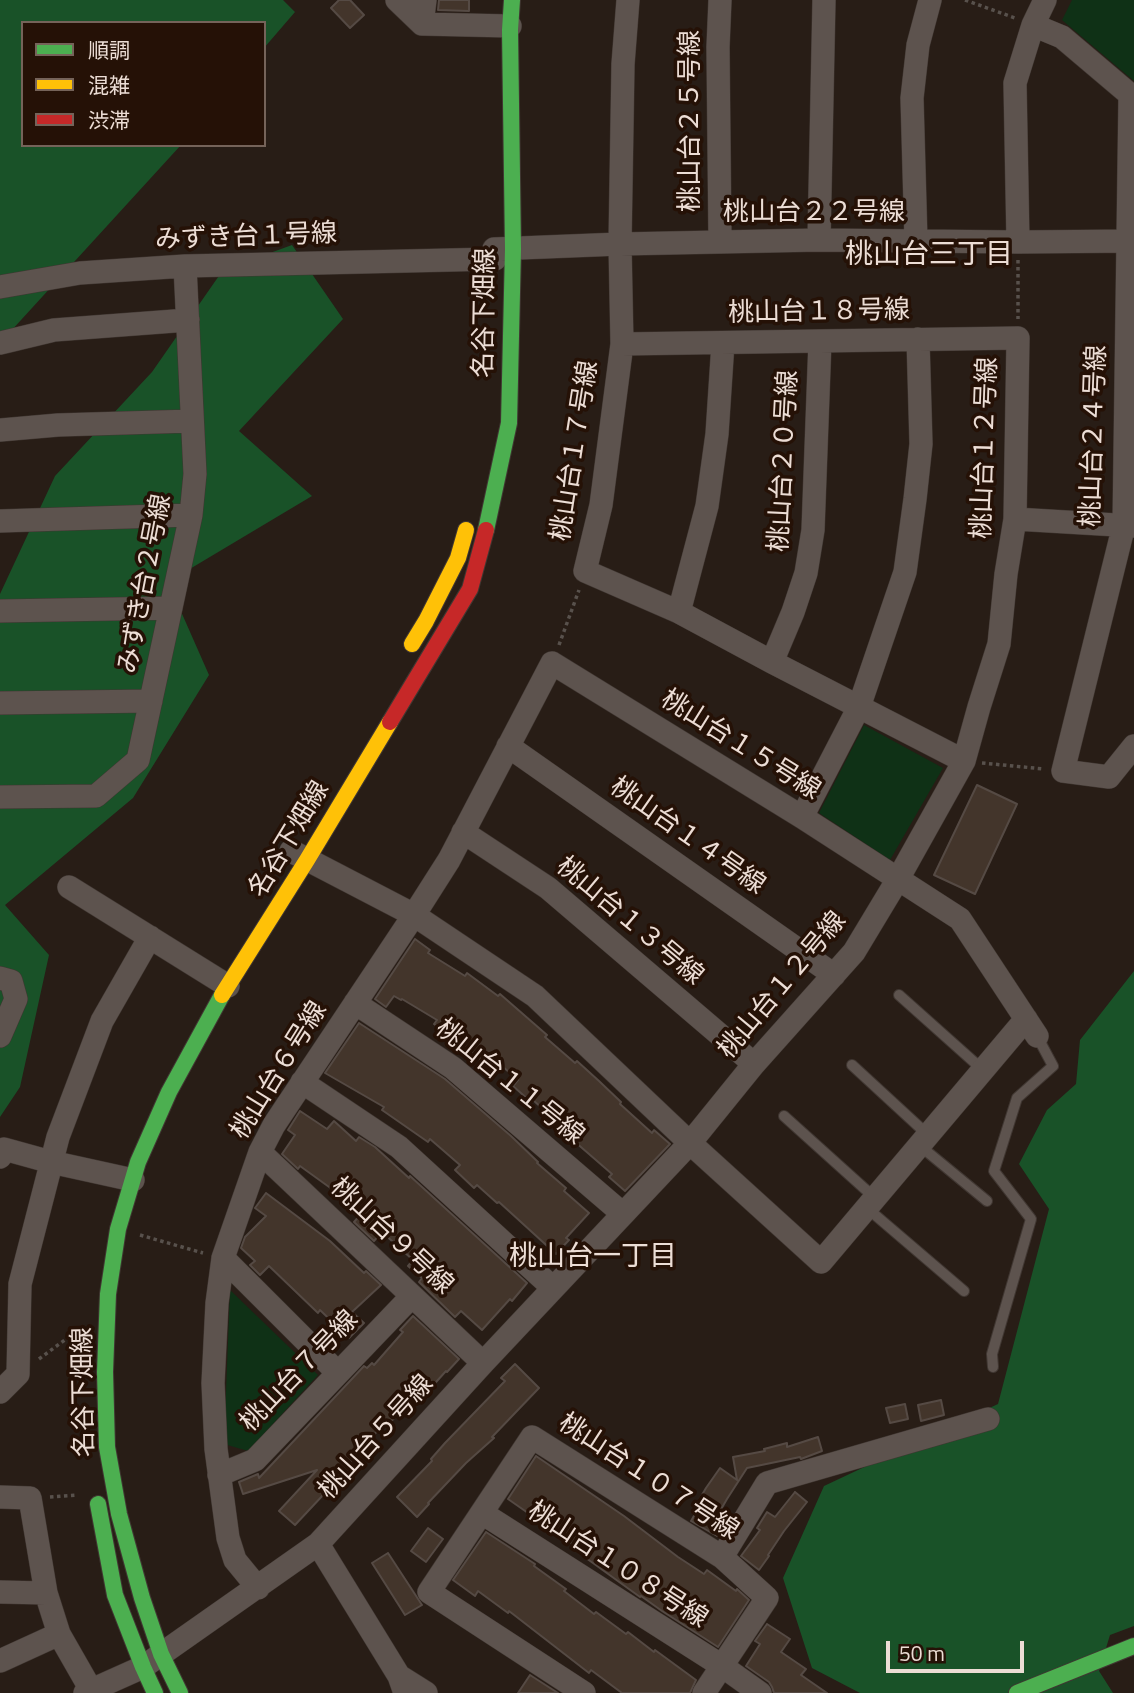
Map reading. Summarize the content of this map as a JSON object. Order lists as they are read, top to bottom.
{
  "streets": {
    "street": [
      "桃山台２５号線",
      "桃山台２２号線",
      "みずき台１号線",
      "名谷下畑線",
      "桃山台１８号線",
      "桃山台２４号線",
      "桃山台１２号線",
      "桃山台１７号線",
      "桃山台２０号線",
      "みずき台２号線",
      "桃山台１５号線",
      "桃山台１４号線",
      "桃山台１３号線",
      "桃山台６号線",
      "桃山台１１号線",
      "桃山台９号線",
      "桃山台７号線",
      "桃山台５号線",
      "桃山台１０７号線",
      "桃山台１０８号線"
    ]
  },
  "crossings": [
    ["桃山台２５号線", "桃山台２２号線"],
    ["桃山台２２号線", "みずき台１号線"],
    ["桃山台２２号線", "名谷下畑線"],
    ["桃山台２２号線", "桃山台２４号線"],
    ["桃山台２２号線", "桃山台１７号線"],
    ["みずき台１号線", "名谷下畑線"],
    ["みずき台１号線", "みずき台２号線"],
    ["名谷下畑線", "桃山台５号線"],
    ["桃山台１８号線", "桃山台１２号線"],
    ["桃山台１８号線", "桃山台１７号線"],
    ["桃山台１８号線", "桃山台２０号線"],
    ["桃山台１２号線", "桃山台１７号線"],
    ["桃山台１２号線", "桃山台１５号線"],
    ["桃山台１２号線", "桃山台１４号線"],
    ["桃山台１２号線", "桃山台１３号線"],
    ["桃山台１２号線", "桃山台１１号線"],
    ["桃山台１２号線", "桃山台５号線"],
    ["桃山台１７号線", "桃山台２０号線"],
    ["桃山台１５号線", "桃山台６号線"],
    ["桃山台１４号線", "桃山台６号線"],
    ["桃山台１３号線", "桃山台６号線"],
    ["桃山台６号線", "桃山台１１号線"],
    ["桃山台６号線", "桃山台９号線"],
    ["桃山台６号線", "桃山台７号線"],
    ["桃山台６号線", "桃山台５号線"],
    ["桃山台１１号線", "桃山台５号線"],
    ["桃山台９号線", "桃山台７号線"],
    ["桃山台９号線", "桃山台５号線"],
    ["桃山台１０７号線", "桃山台１０８号線"]
  ],
  "districts": ["桃山台三丁目", "桃山台一丁目"],
  "legend": ["順調", "混雑", "渋滞"],
  "scale_bar": "50 m"
}
